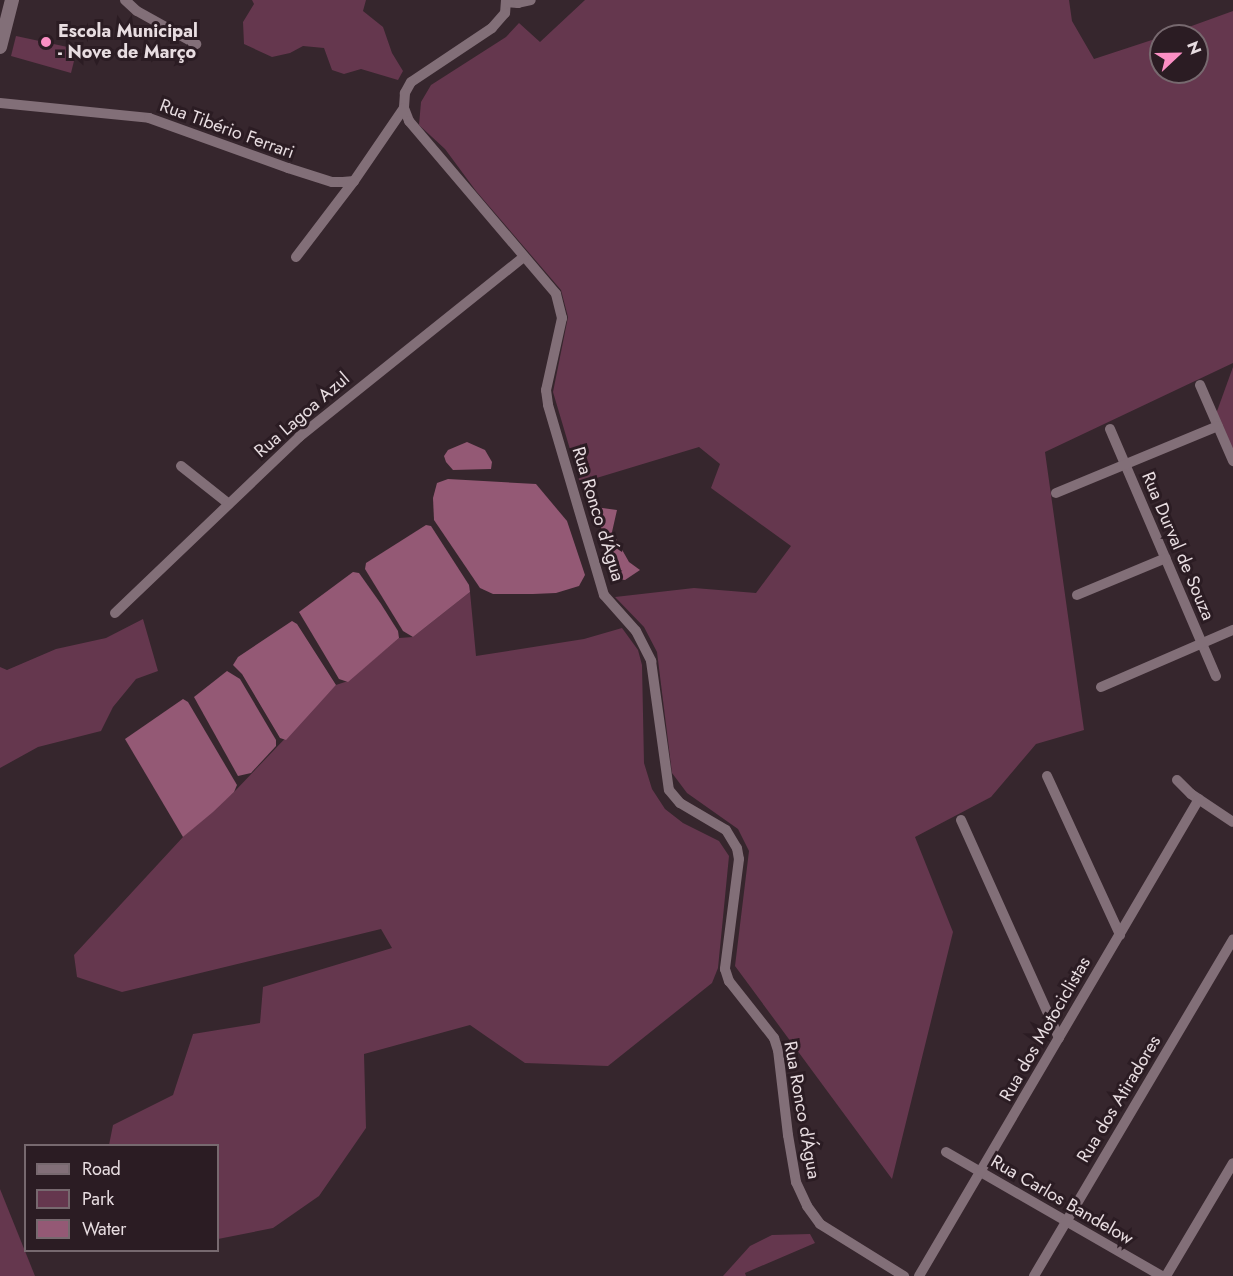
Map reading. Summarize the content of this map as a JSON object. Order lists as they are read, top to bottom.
{
  "streets": {
    "street": [
      "Rua Tibério Ferrari",
      "Rua Lagoa Azul",
      "Rua Ronco d’Água",
      "Rua Durval de Souza",
      "Rua dos Motociclistas",
      "Rua dos Atiradores",
      "Rua Carlos Bandelow"
    ]
  },
  "crossings": [
    ["Rua Lagoa Azul", "Rua Ronco d’Água"],
    ["Rua dos Motociclistas", "Rua Carlos Bandelow"],
    ["Rua dos Atiradores", "Rua Carlos Bandelow"]
  ],
  "places": ["Escola Municipal - Nove de Março"],
  "legend": ["Road", "Park", "Water"],
  "north": "right"
}
